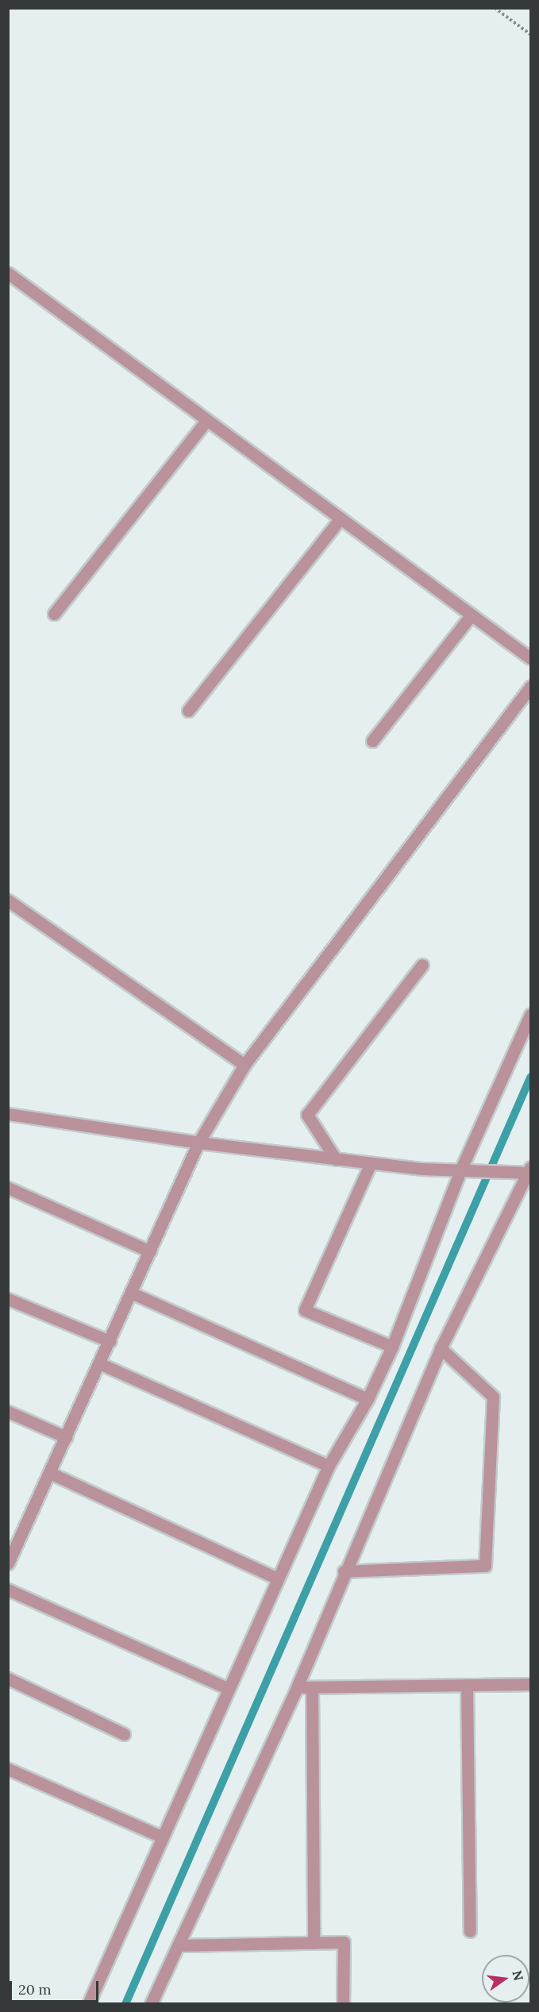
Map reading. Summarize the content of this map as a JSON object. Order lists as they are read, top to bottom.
{
  "scale_bar": "20 m",
  "north": "right"
}
